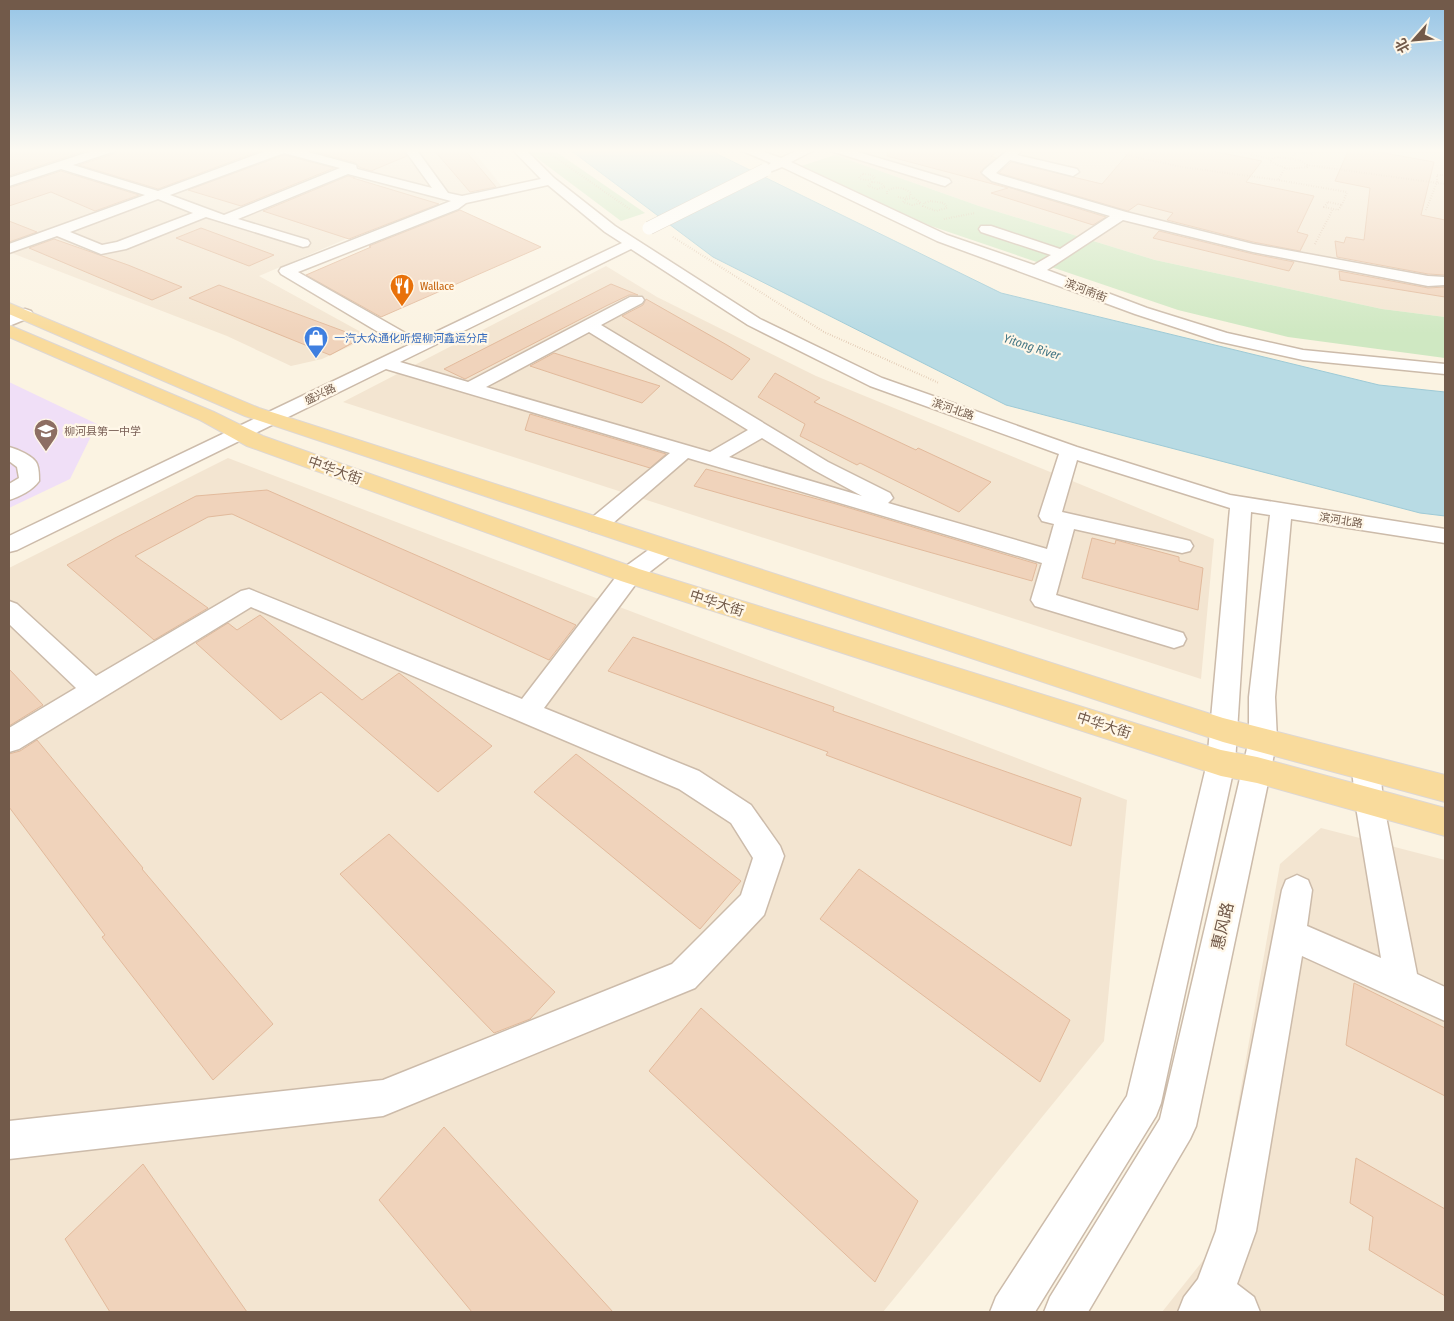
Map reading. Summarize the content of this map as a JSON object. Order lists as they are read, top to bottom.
{
  "streets": {
    "main road": ["中华大街"],
    "street": [
      "滨河南街",
      "盛兴路",
      "滨河北路",
      "惠风路"
    ]
  },
  "crossings": [
    ["盛兴路", "滨河北路"],
    ["盛兴路", "中华大街"],
    ["滨河北路", "惠风路"],
    ["中华大街", "惠风路"]
  ],
  "water": ["Yitong River"],
  "places": {
    "restaurant": ["Wallace"],
    "shop": ["一汽大众通化听煜柳河鑫运分店"],
    "school or university": ["柳河县第一中学"]
  },
  "north": "bottom left"
}
